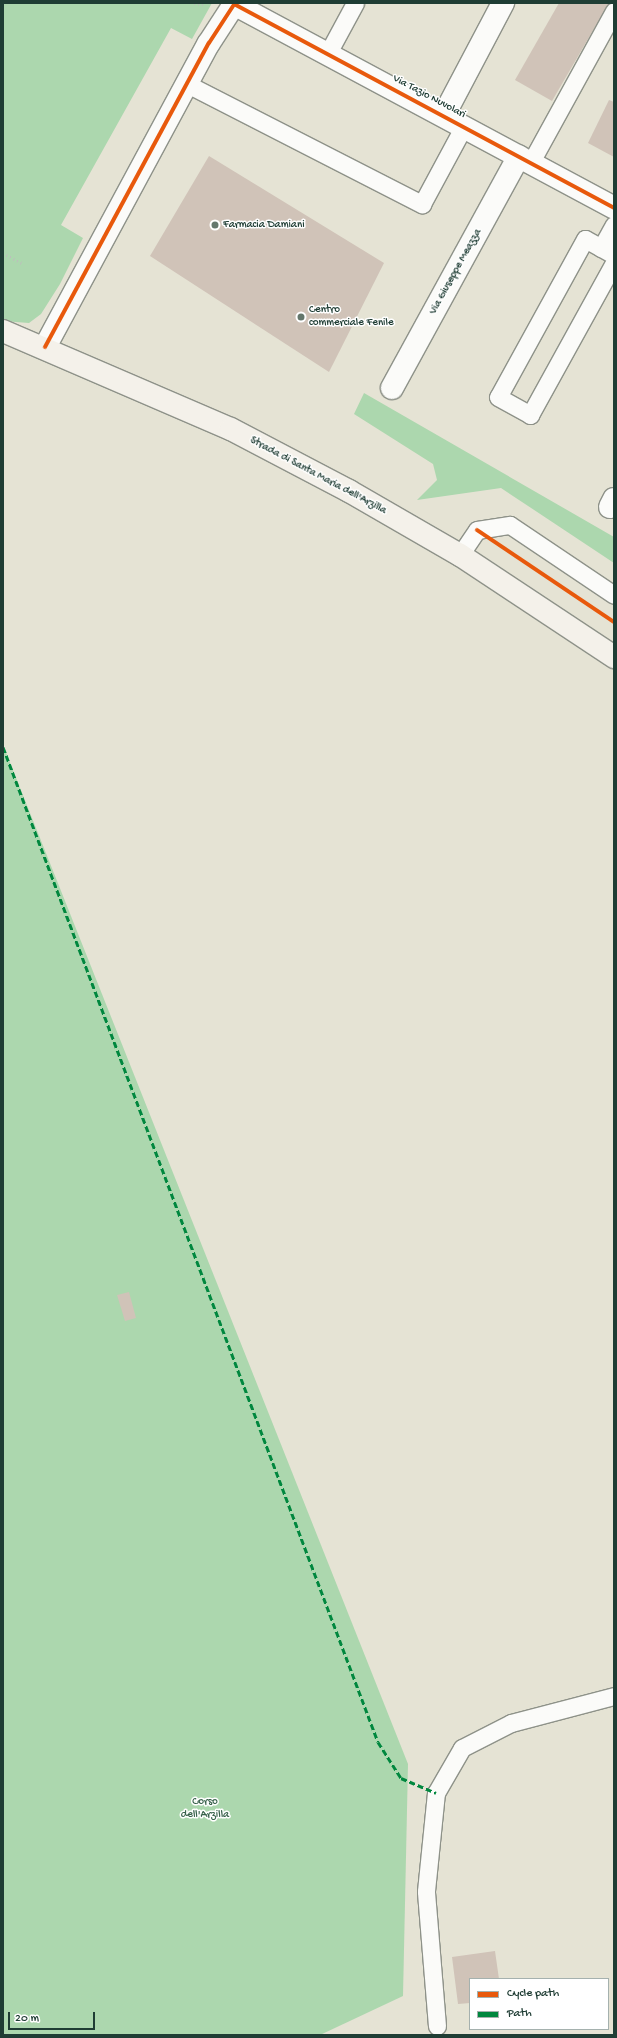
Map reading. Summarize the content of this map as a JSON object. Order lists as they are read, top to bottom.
{
  "streets": {
    "main road": ["Strada di Santa Maria dell'Arzilla"],
    "street": ["Via Tazio Nuvolari", "Via Giuseppe Meazza"]
  },
  "crossings": [
    ["Via Tazio Nuvolari", "Via Giuseppe Meazza"]
  ],
  "parks": ["Corso dell'Arzilla"],
  "places": ["Farmacia Damiani", "Centro commerciale Fenile"],
  "legend": ["Cycle path", "Path"],
  "scale_bar": "20 m"
}
